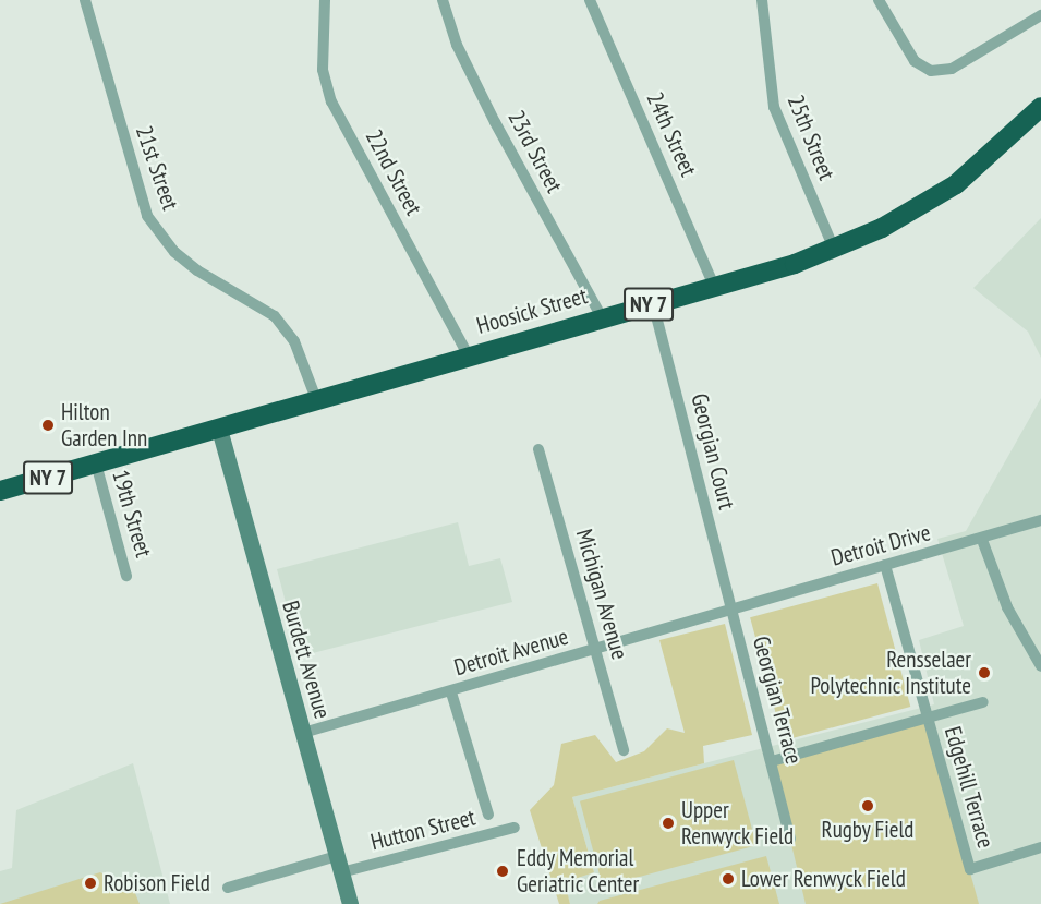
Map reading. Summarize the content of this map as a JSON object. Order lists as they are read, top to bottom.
{
  "streets": {
    "highway": ["NY 7", "Hoosick Street"],
    "street": [
      "24th Street",
      "25th Street",
      "23rd Street",
      "21st Street",
      "22nd Street",
      "Georgian Court",
      "19th Street",
      "Detroit Drive",
      "Michigan Avenue",
      "Detroit Avenue",
      "Burdett Avenue",
      "Georgian Terrace",
      "Edgehill Terrace",
      "Hutton Street"
    ]
  },
  "crossings": [
    ["24th Street", "Hoosick Street"],
    ["25th Street", "Hoosick Street"],
    ["23rd Street", "Hoosick Street"],
    ["21st Street", "Hoosick Street"],
    ["22nd Street", "Hoosick Street"],
    ["Hoosick Street", "Georgian Court"],
    ["Hoosick Street", "19th Street"],
    ["Hoosick Street", "Burdett Avenue"],
    ["Georgian Court", "Detroit Drive"],
    ["Georgian Court", "Detroit Avenue"],
    ["Georgian Court", "Georgian Terrace"],
    ["Detroit Drive", "Detroit Avenue"],
    ["Detroit Drive", "Georgian Terrace"],
    ["Detroit Drive", "Edgehill Terrace"],
    ["Michigan Avenue", "Detroit Avenue"],
    ["Detroit Avenue", "Burdett Avenue"],
    ["Detroit Avenue", "Georgian Terrace"],
    ["Burdett Avenue", "Hutton Street"]
  ],
  "places": [
    "Hilton Garden Inn",
    "Rensselaer Polytechnic Institute",
    "Rugby Field",
    "Upper Renwyck Field",
    "Eddy Memorial Geriatric Center",
    "Lower Renwyck Field",
    "Robison Field"
  ]
}
